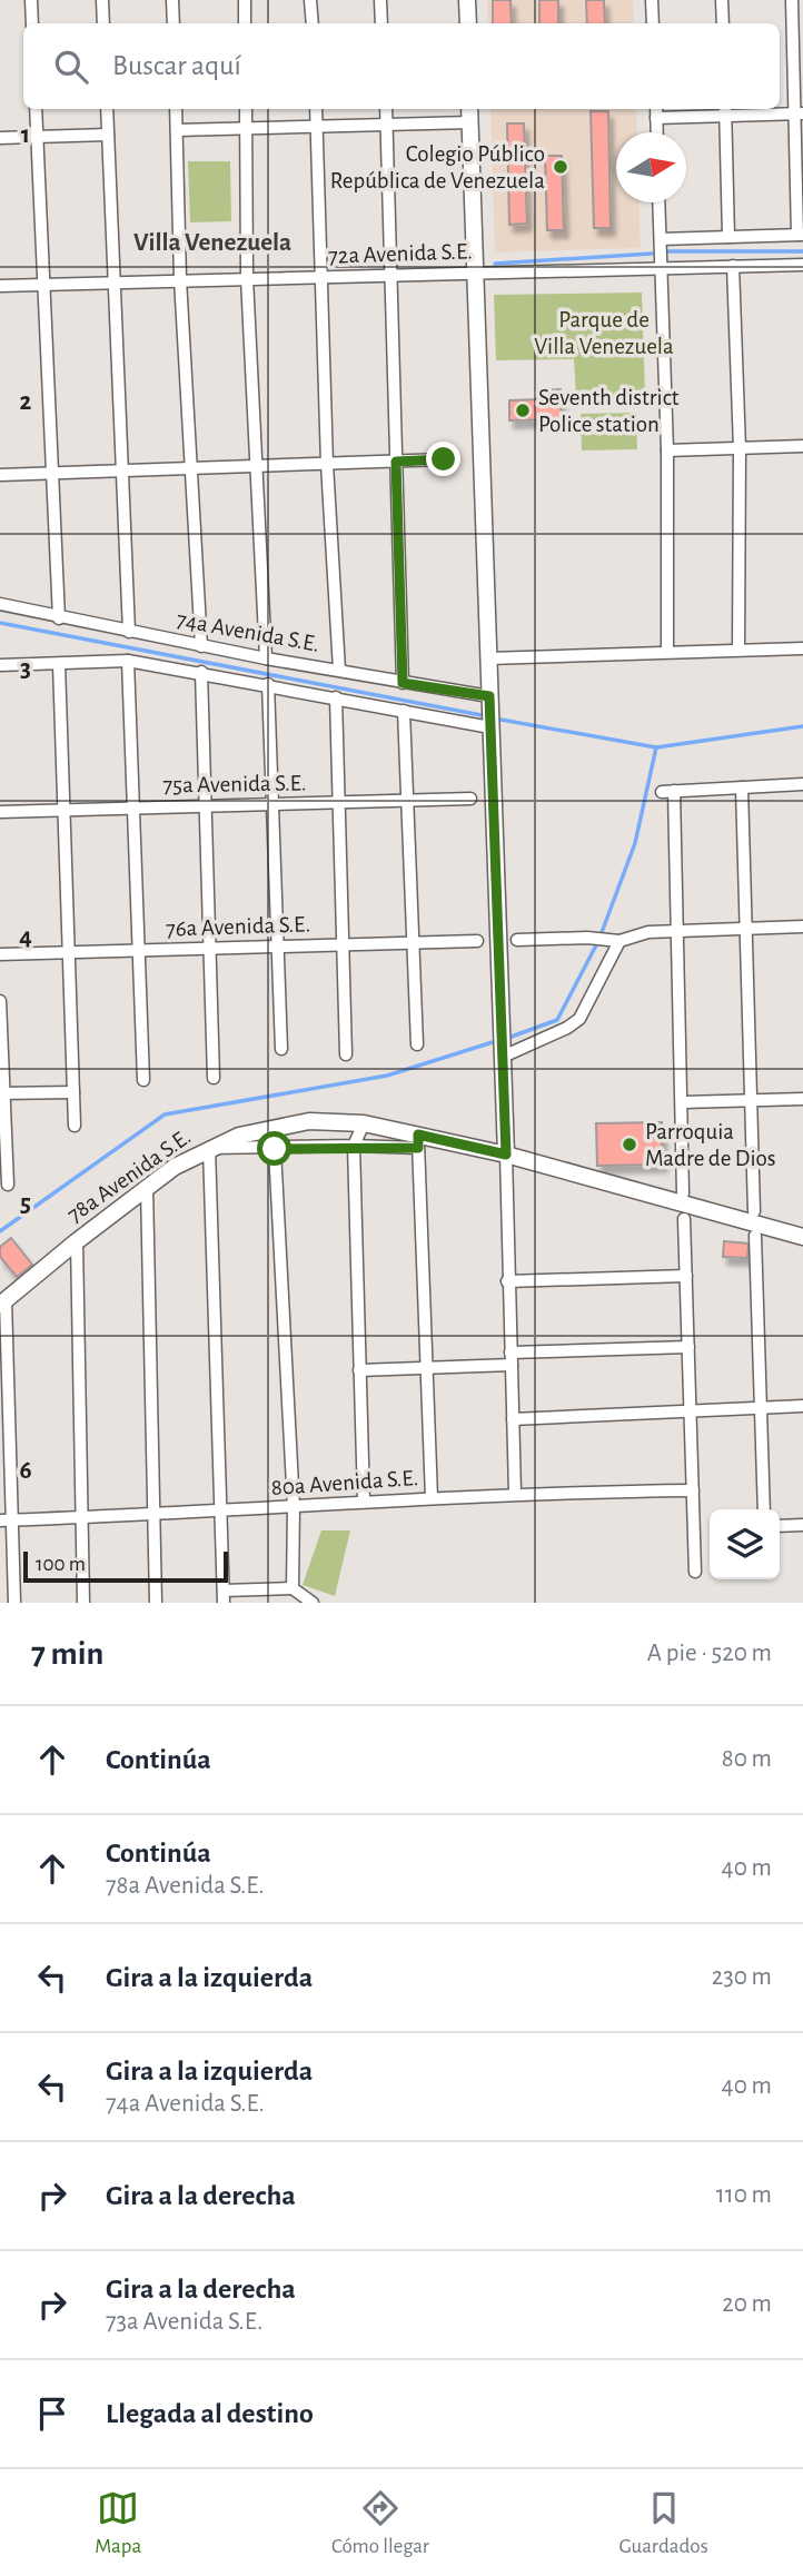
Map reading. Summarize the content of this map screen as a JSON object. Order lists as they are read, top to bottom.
{
  "streets": {
    "street": [
      "72a Avenida S.E.",
      "74a Avenida S.E.",
      "75a Avenida S.E.",
      "76a Avenida S.E.",
      "78a Avenida S.E.",
      "80a Avenida S.E."
    ]
  },
  "districts": ["Villa Venezuela"],
  "parks": ["Parque de Villa Venezuela"],
  "places": ["Colegio Público República de Venezuela", "Seventh district Police station", "Parroquia Madre de Dios"],
  "scale_bar": "100 m",
  "north": "right",
  "page": {
    "search": "Buscar aquí",
    "scale": "100 m",
    "heading": ["7 min", "A pie · 520 m"],
    "list": [
      ["Continúa", "80 m"],
      ["Continúa", "78a Avenida S.E.", "40 m"],
      ["Gira a la izquierda", "230 m"],
      ["Gira a la izquierda", "74a Avenida S.E.", "40 m"],
      ["Gira a la derecha", "110 m"],
      ["Gira a la derecha", "73a Avenida S.E.", "20 m"],
      "Llegada al destino"
    ],
    "nav": ["Mapa", "Cómo llegar", "Guardados"]
  },
  "grid": {
    "rows": [
      "1",
      "2",
      "3",
      "4",
      "5",
      "6"
    ]
  }
}
